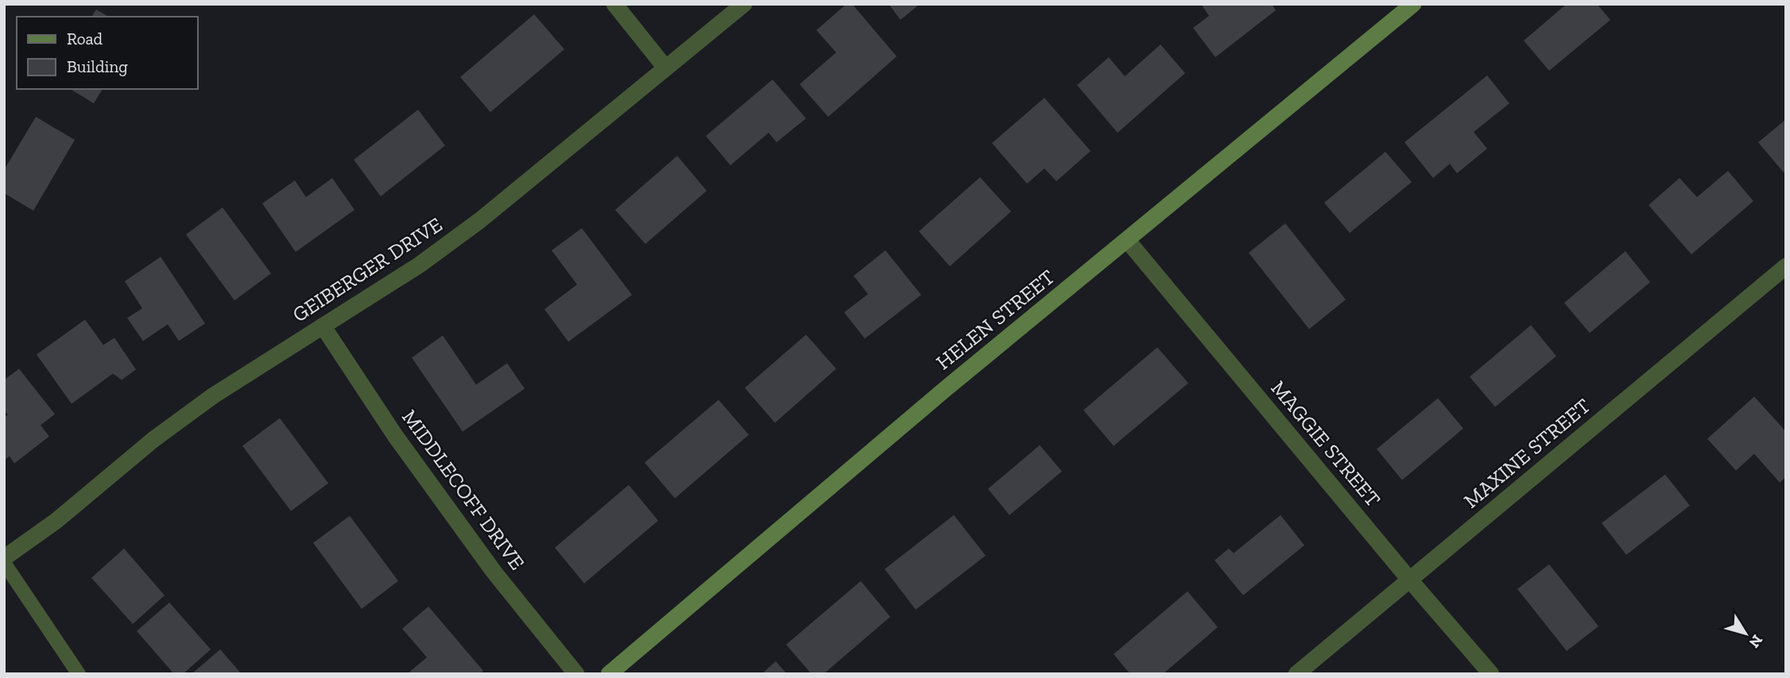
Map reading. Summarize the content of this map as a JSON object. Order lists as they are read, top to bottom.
{
  "streets": {
    "street": [
      "GEIBERGER DRIVE",
      "HELEN STREET",
      "MAGGIE STREET",
      "MAXINE STREET",
      "MIDDLECOFF DRIVE"
    ]
  },
  "crossings": [
    ["GEIBERGER DRIVE", "MIDDLECOFF DRIVE"],
    ["HELEN STREET", "MAGGIE STREET"],
    ["MAGGIE STREET", "MAXINE STREET"]
  ],
  "legend": ["Road", "Building"],
  "north": "bottom right"
}
